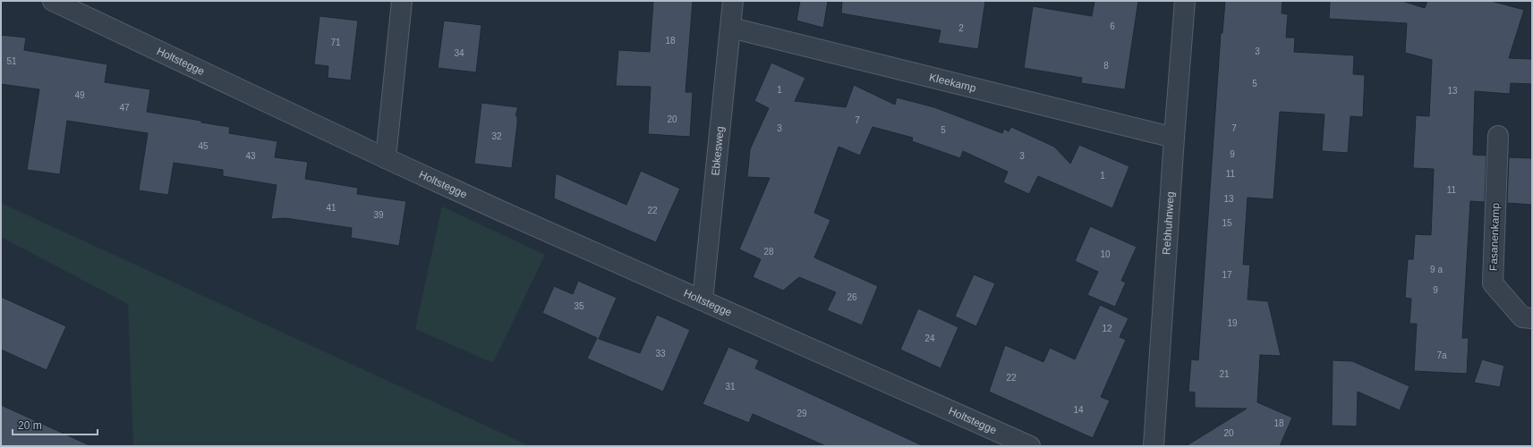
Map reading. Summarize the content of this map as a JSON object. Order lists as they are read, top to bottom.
{
  "streets": {
    "street": [
      "Holtstegge",
      "Kleekamp",
      "Ebkesweg",
      "Rebhuhnweg",
      "Fasanenkamp"
    ]
  },
  "crossings": [
    ["Holtstegge", "Ebkesweg"],
    ["Kleekamp", "Ebkesweg"],
    ["Kleekamp", "Rebhuhnweg"]
  ],
  "house_numbers": [
    "6",
    "2",
    "18",
    "71",
    "3",
    "34",
    "51",
    "8",
    "5",
    "1",
    "13",
    "49",
    "47",
    "20",
    "7",
    "3",
    "7",
    "5",
    "32",
    "45",
    "9",
    "43",
    "3",
    "11",
    "1",
    "11",
    "13",
    "41",
    "22",
    "39",
    "15",
    "28",
    "10",
    "9 a",
    "17",
    "9",
    "26",
    "35",
    "19",
    "12",
    "24",
    "33",
    "7a",
    "21",
    "22",
    "31",
    "14",
    "29",
    "18",
    "20"
  ],
  "scale_bar": "20 m"
}
